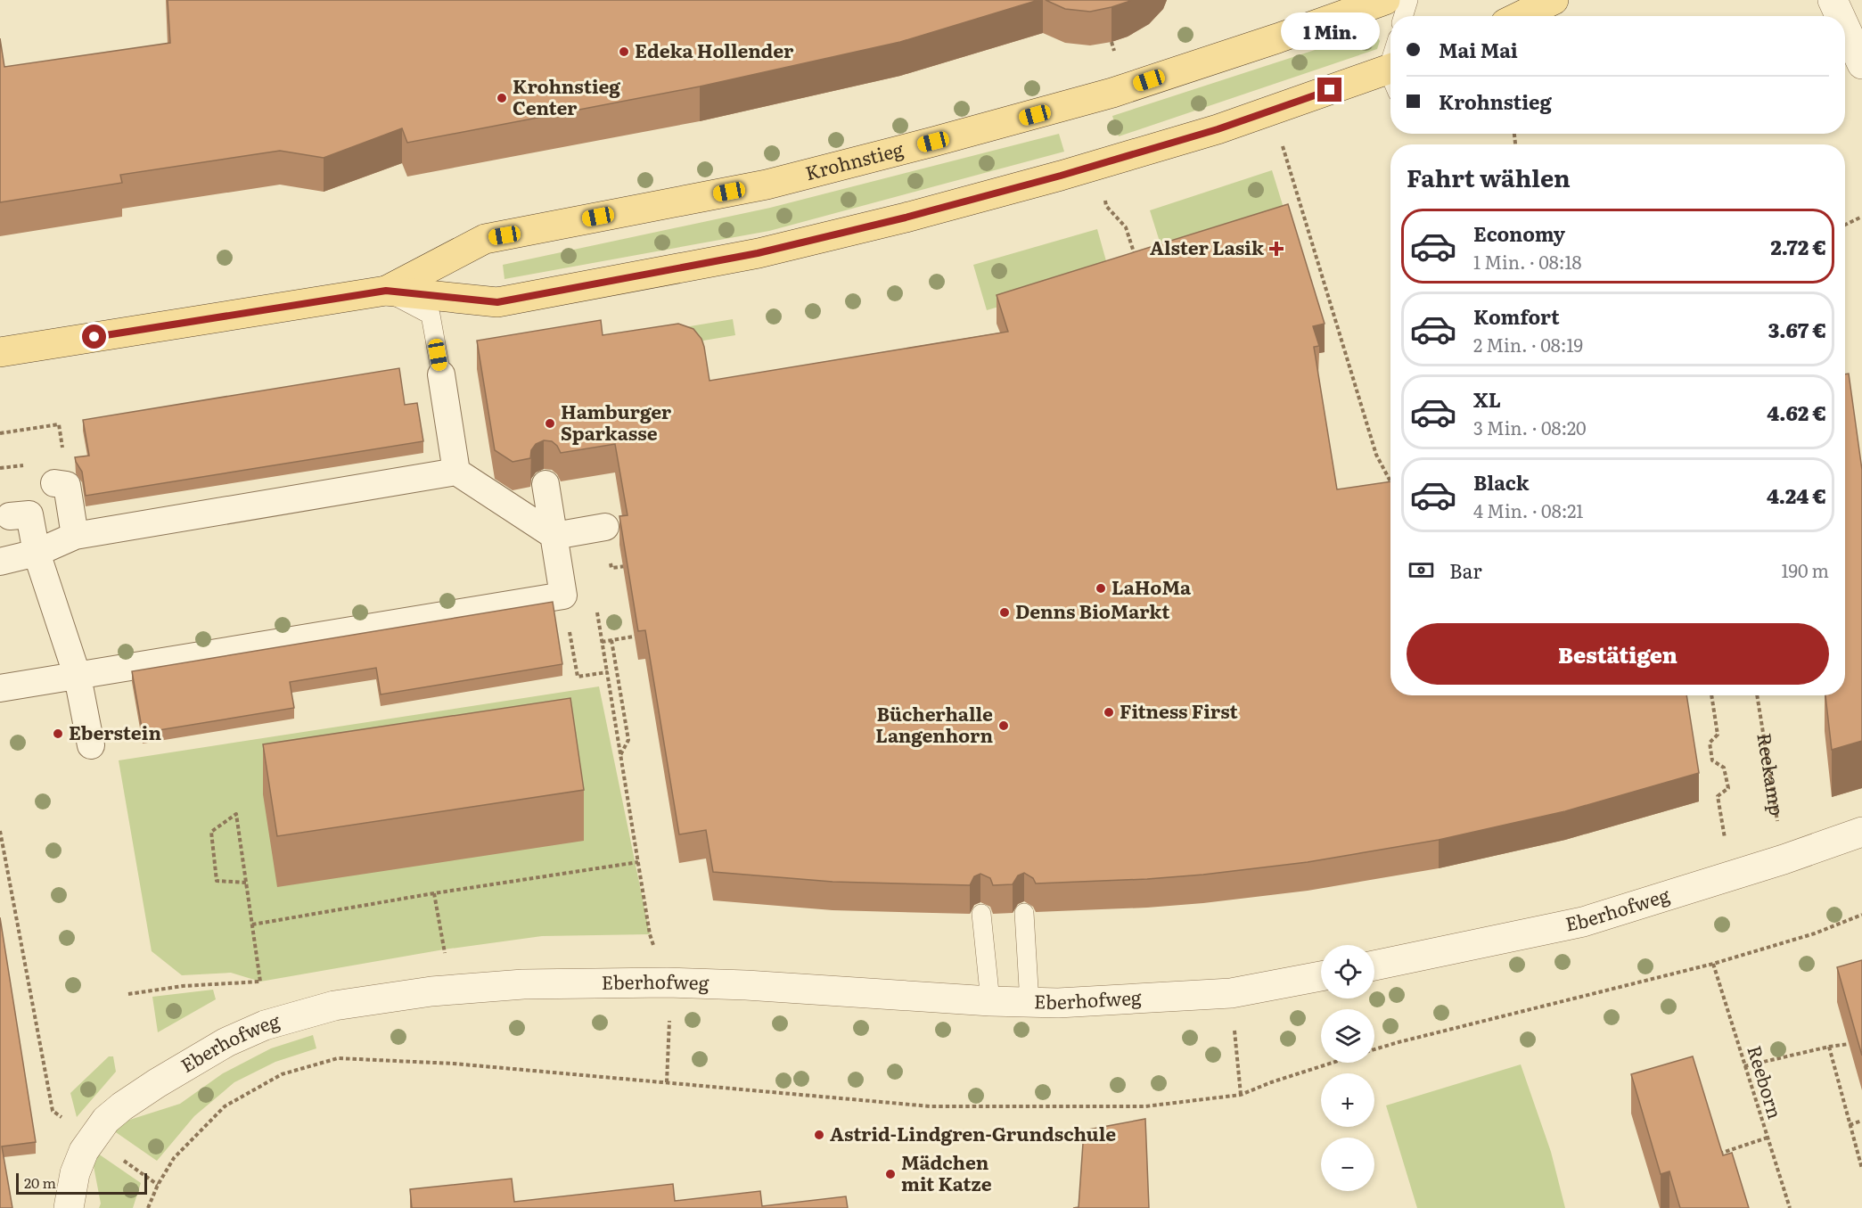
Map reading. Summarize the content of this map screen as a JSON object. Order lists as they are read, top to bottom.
{
  "streets": {
    "main road": ["Krohnstieg"],
    "street": ["Eberhofweg"],
    "path": ["Reekamp", "Reeborn"]
  },
  "crossings": [
    ["Reekamp", "Eberhofweg"]
  ],
  "places": {
    "other": [
      "Edeka Hollender",
      "Krohnstieg Center",
      "Hamburger Sparkasse",
      "LaHoMa",
      "Denns BioMarkt",
      "Fitness First",
      "Bücherhalle Langenhorn",
      "Eberstein",
      "Astrid-Lindgren-Grundschule",
      "Mädchen mit Katze"
    ],
    "health": ["Alster Lasik"]
  },
  "scale_bar": "20 m",
  "page": {
    "bubble": "1 Min.",
    "banner": ["Mai Mai", "Krohnstieg"],
    "heading": "Fahrt wählen",
    "list": [
      {
        "name": "Economy",
        "note": "1 Min. · 08:18",
        "value": "2.72 €"
      },
      {
        "name": "Komfort",
        "note": "2 Min. · 08:19",
        "value": "3.67 €"
      },
      {
        "name": "XL",
        "note": "3 Min. · 08:20",
        "value": "4.62 €"
      },
      {
        "name": "Black",
        "note": "4 Min. · 08:21",
        "value": "4.24 €"
      }
    ],
    "pay": ["Bar", "190 m"],
    "buttons": "Bestätigen",
    "map_buttons": ["+", "−"],
    "scale": "20 m"
  }
}
